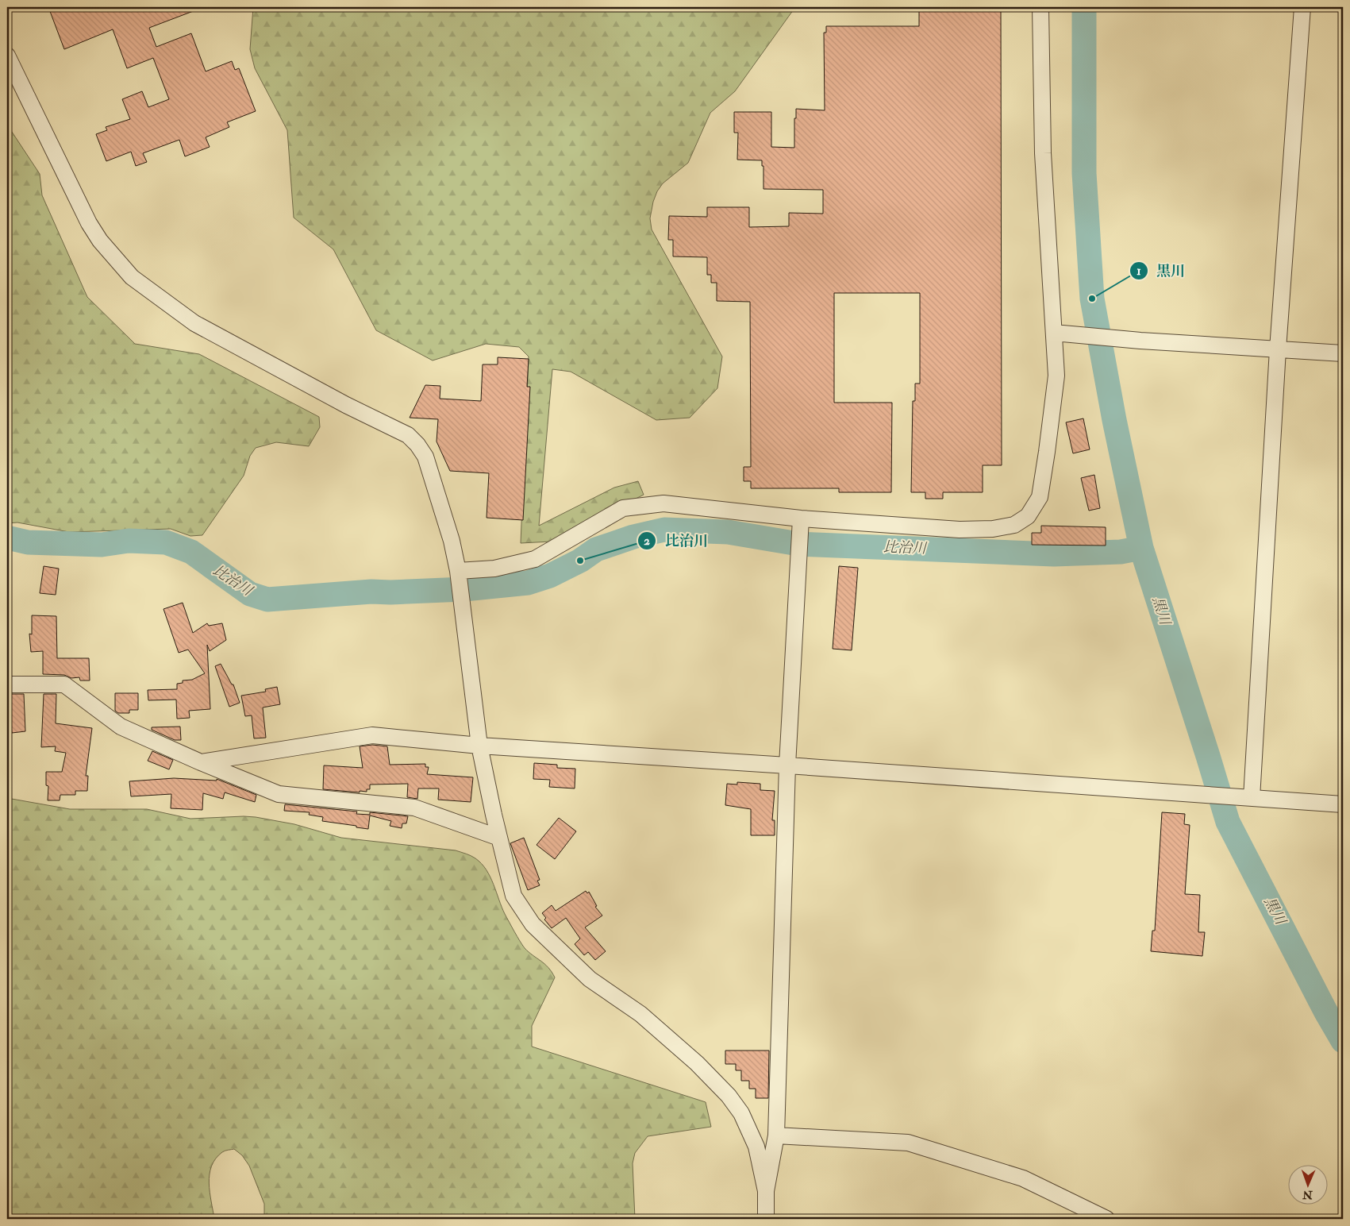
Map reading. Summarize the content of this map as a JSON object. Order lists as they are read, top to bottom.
{
  "water": ["比治川", "黒川"],
  "places": ["黒川", "比治川"],
  "north": "bottom"
}
